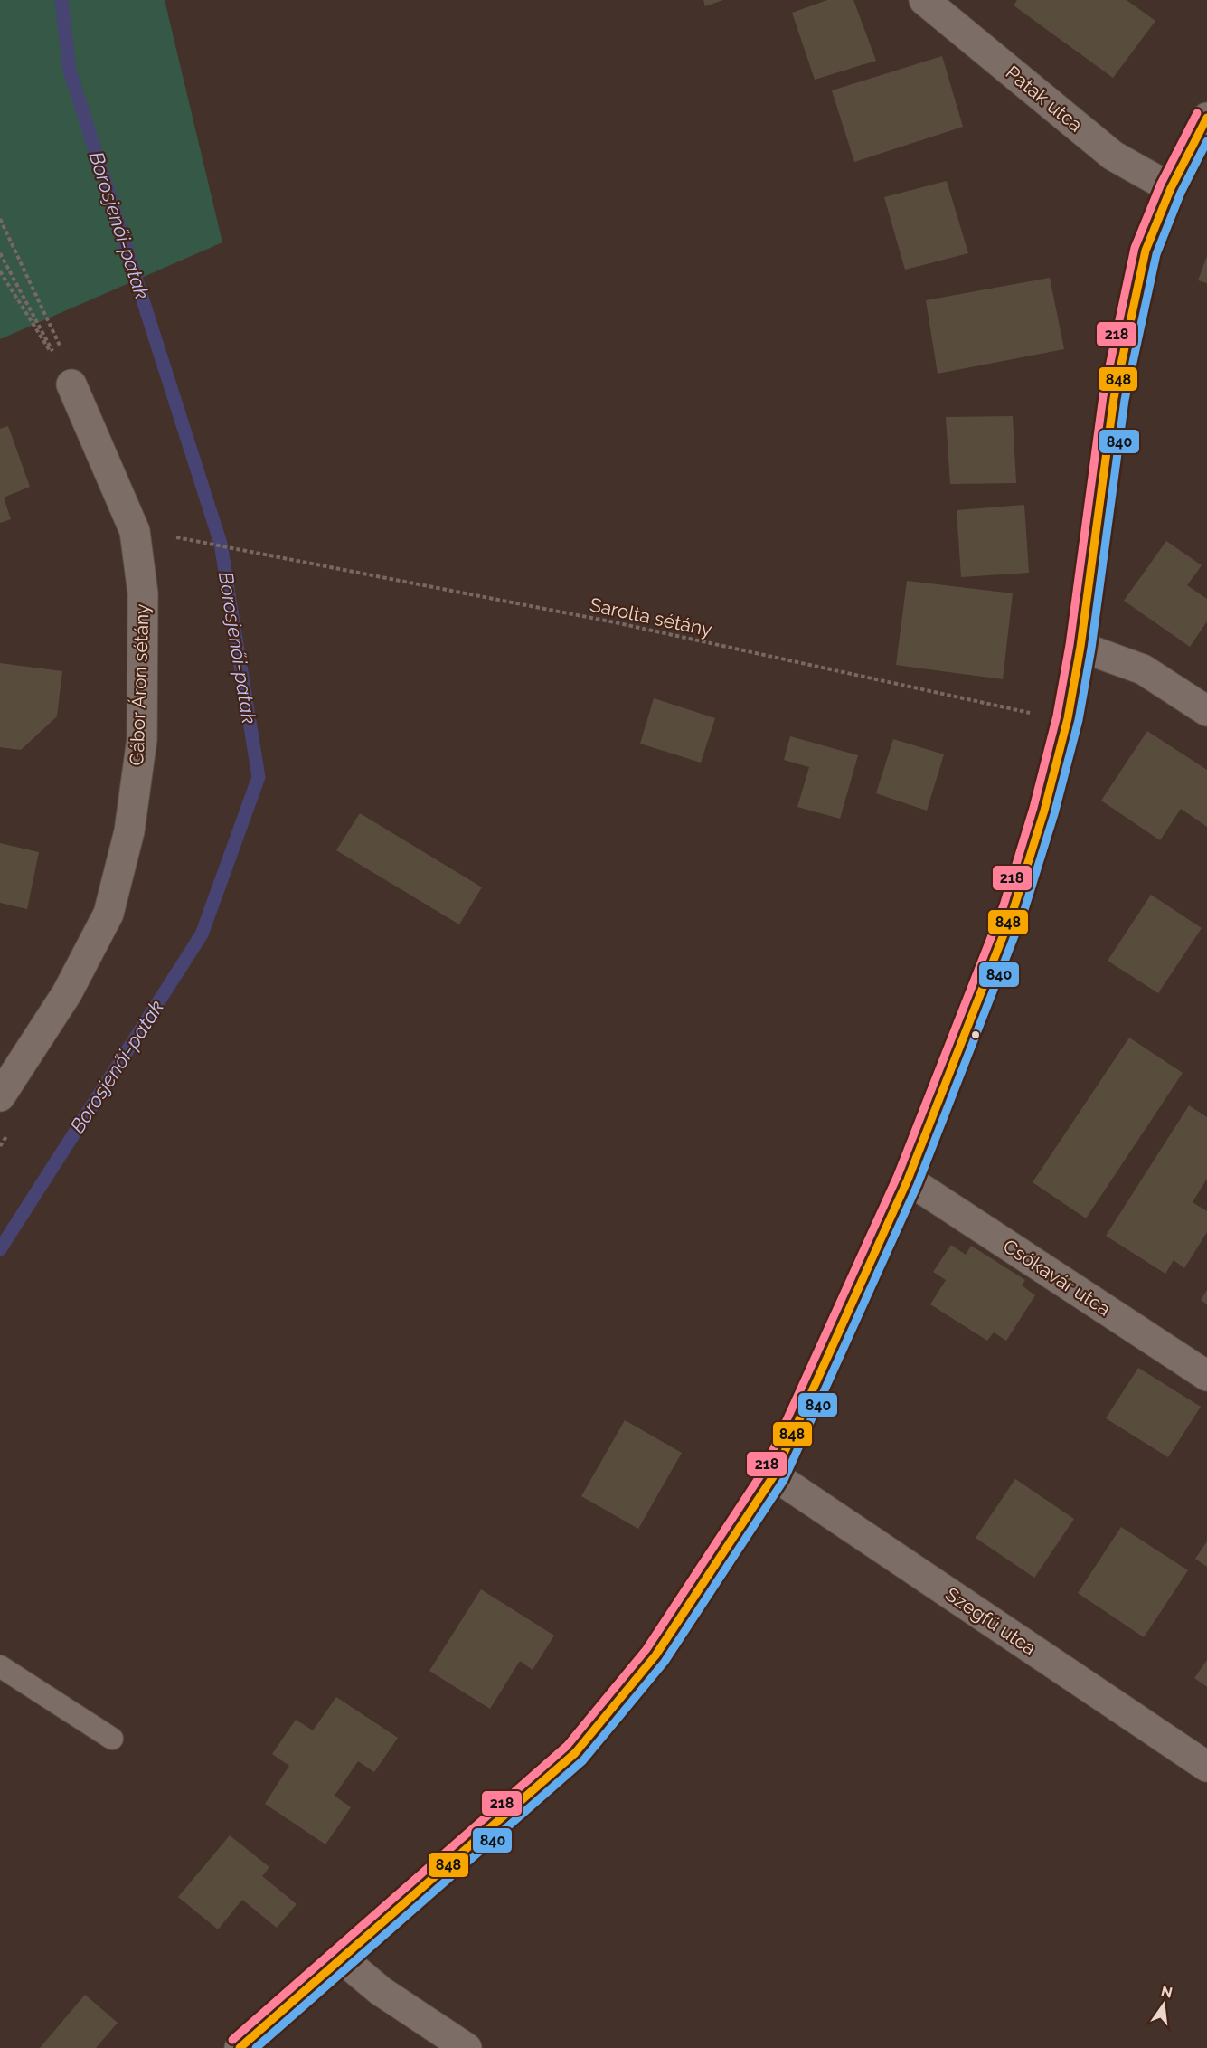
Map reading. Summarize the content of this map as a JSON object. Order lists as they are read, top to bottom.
{
  "streets": {
    "street": [
      "Patak utca",
      "Gábor Áron sétány",
      "Csókavár utca",
      "Szegfű utca"
    ],
    "path": ["Sarolta sétány"]
  },
  "water": ["Borosjenői-patak"],
  "lines": ["transit line 218", "transit line 848", "transit line 840"],
  "north": "top"
}
